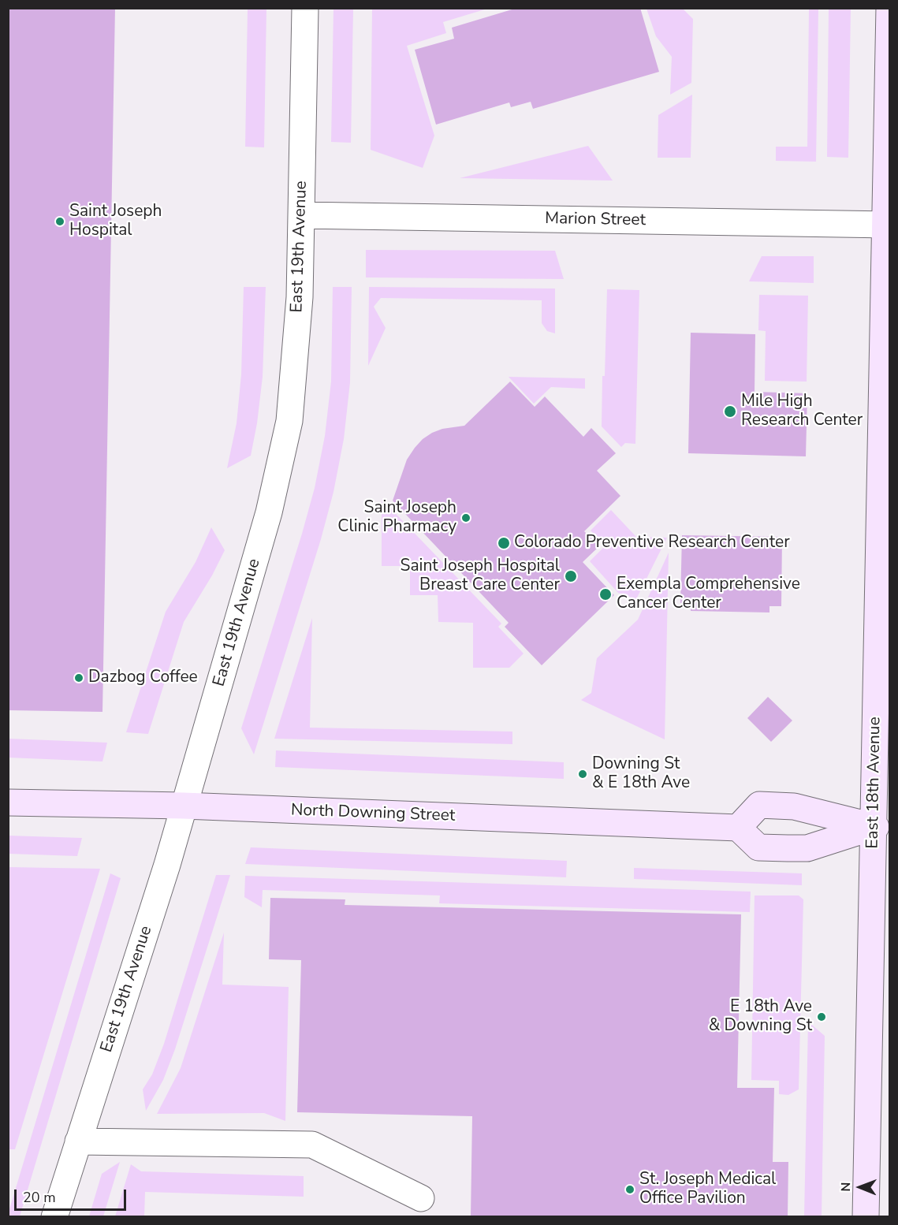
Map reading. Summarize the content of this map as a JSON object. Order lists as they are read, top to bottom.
{
  "streets": {
    "main road": ["East 18th Avenue", "North Downing Street"],
    "street": ["Marion Street", "East 19th Avenue"]
  },
  "crossings": [
    ["Marion Street", "East 19th Avenue"],
    ["Marion Street", "East 18th Avenue"],
    ["East 19th Avenue", "North Downing Street"]
  ],
  "places": [
    "Saint Joseph Hospital",
    "Mile High Research Center",
    "Saint Joseph Clinic Pharmacy",
    "Colorado Preventive Research Center",
    "Saint Joseph Hospital Breast Care Center",
    "Exempla Comprehensive Cancer Center",
    "Dazbog Coffee",
    "Downing St & E 18th Ave",
    "E 18th Ave & Downing St",
    "St. Joseph Medical Office Pavilion"
  ],
  "scale_bar": "20 m",
  "north": "left"
}
